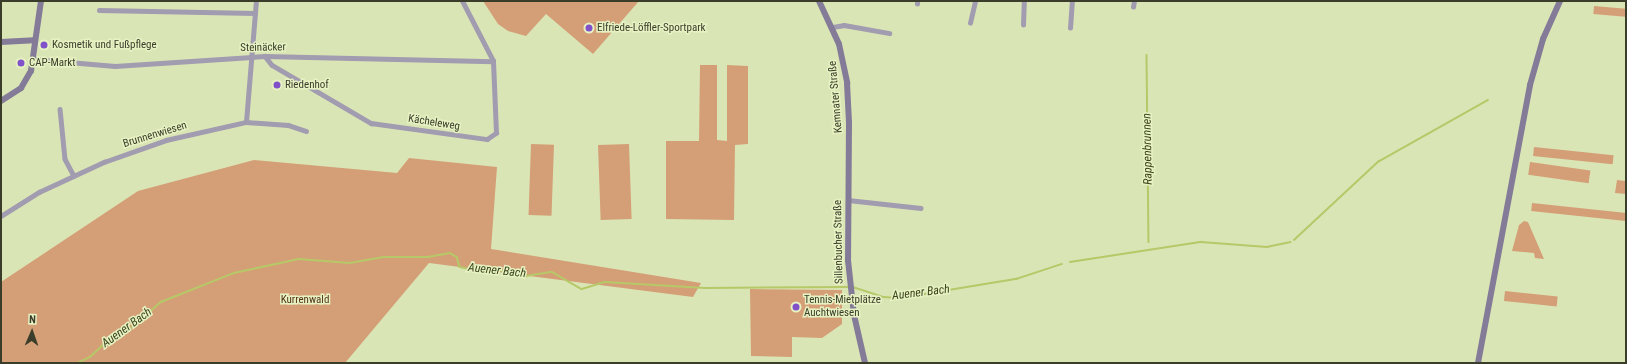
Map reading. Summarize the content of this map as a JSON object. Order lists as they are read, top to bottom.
{
  "streets": {
    "street": [
      "Steinäcker",
      "Kemnater Straße",
      "Kächeleweg",
      "Brunnenwiesen",
      "Sillenbucher Straße"
    ]
  },
  "crossings": [
    ["Steinäcker", "Kächeleweg"],
    ["Kemnater Straße", "Sillenbucher Straße"]
  ],
  "water": ["Rappenbrunnen", "Auener Bach"],
  "parks": ["Kurrenwald"],
  "places": [
    "Elfriede-Löffler-Sportpark",
    "Kosmetik und Fußpflege",
    "CAP-Markt",
    "Riedenhof",
    "Tennis-Mietplätze Auchtwiesen"
  ],
  "north": "top"
}
